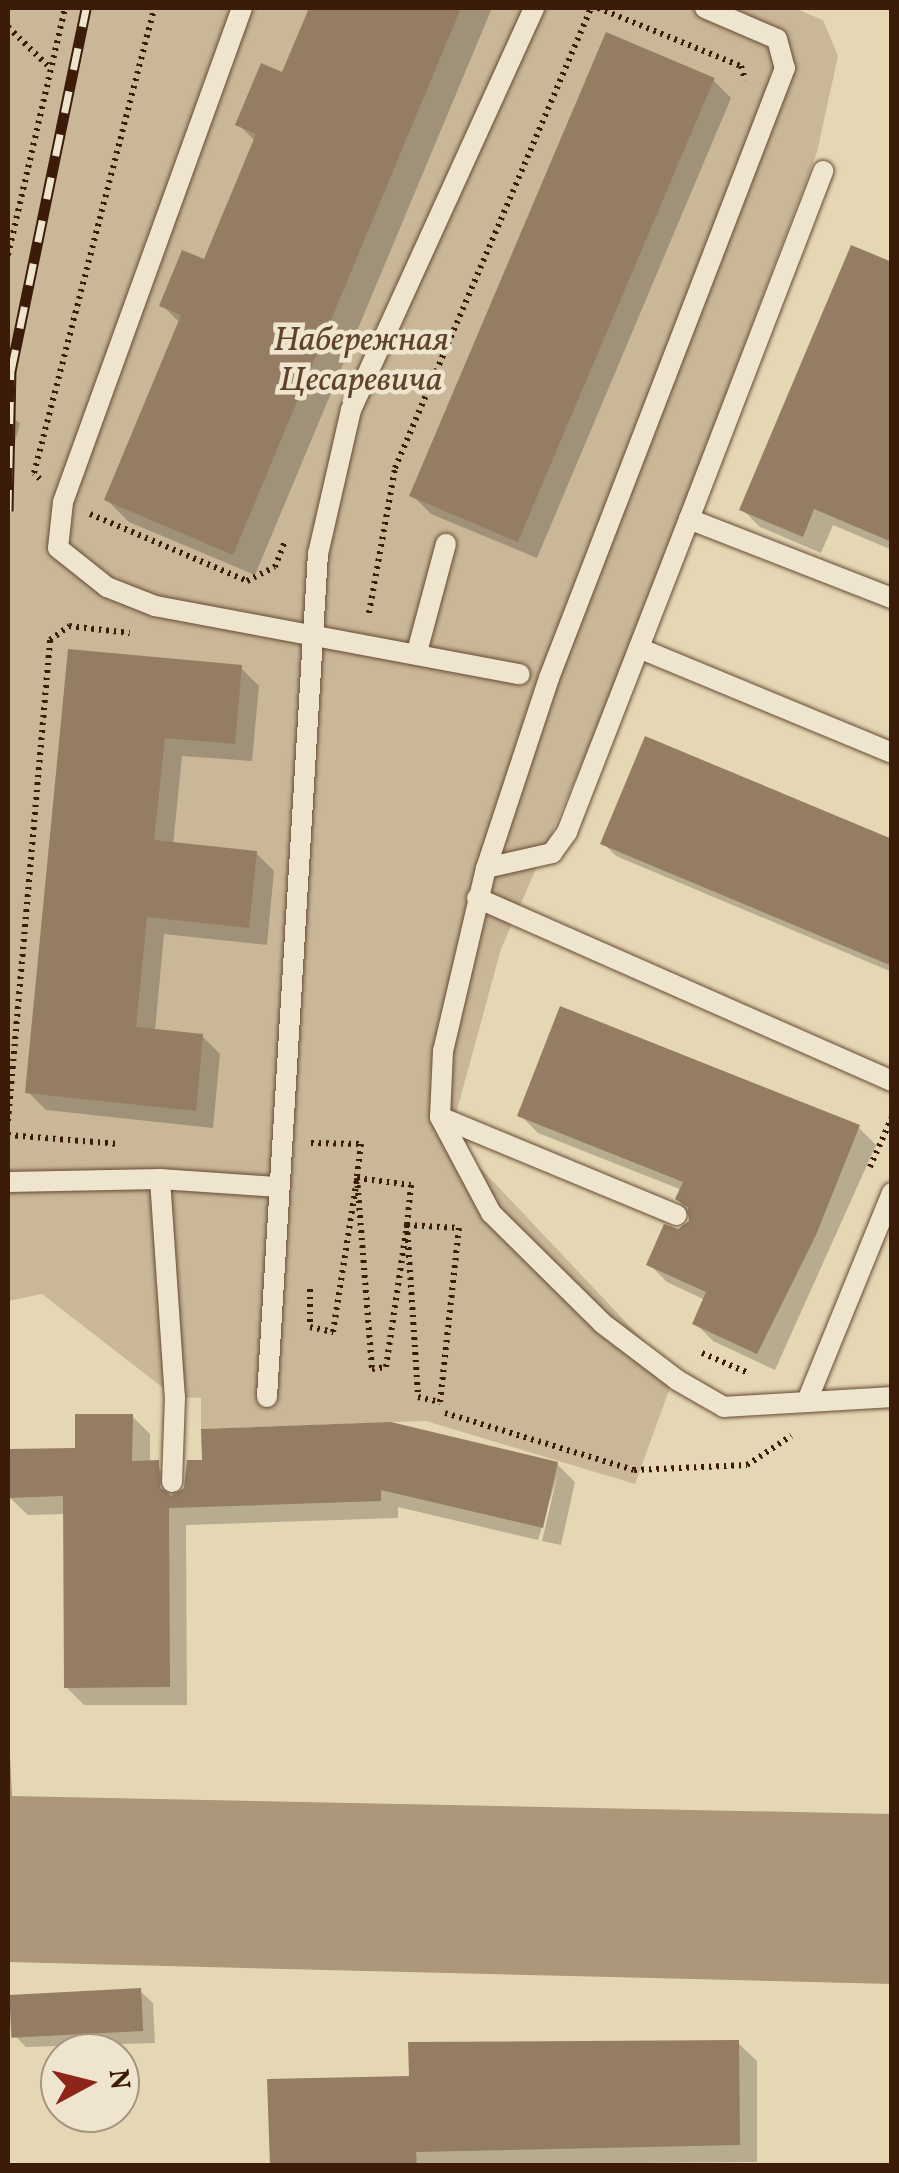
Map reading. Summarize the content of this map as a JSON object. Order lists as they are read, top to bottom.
{
  "parks": ["Набережная Цесаревича"],
  "north": "right"
}
